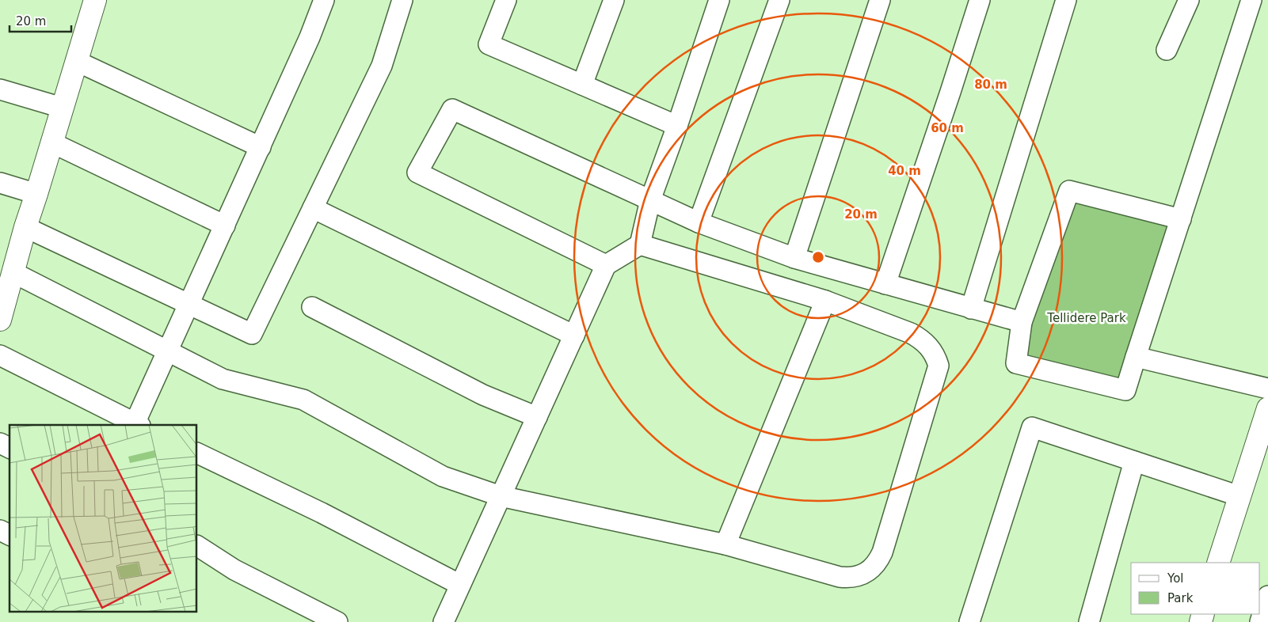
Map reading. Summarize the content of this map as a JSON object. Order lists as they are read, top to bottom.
{
  "parks": ["Tellidere Park"],
  "legend": ["Yol", "Park"],
  "scale_bar": "20 m",
  "rings": [
    "80 m",
    "60 m",
    "40 m",
    "20 m"
  ]
}
